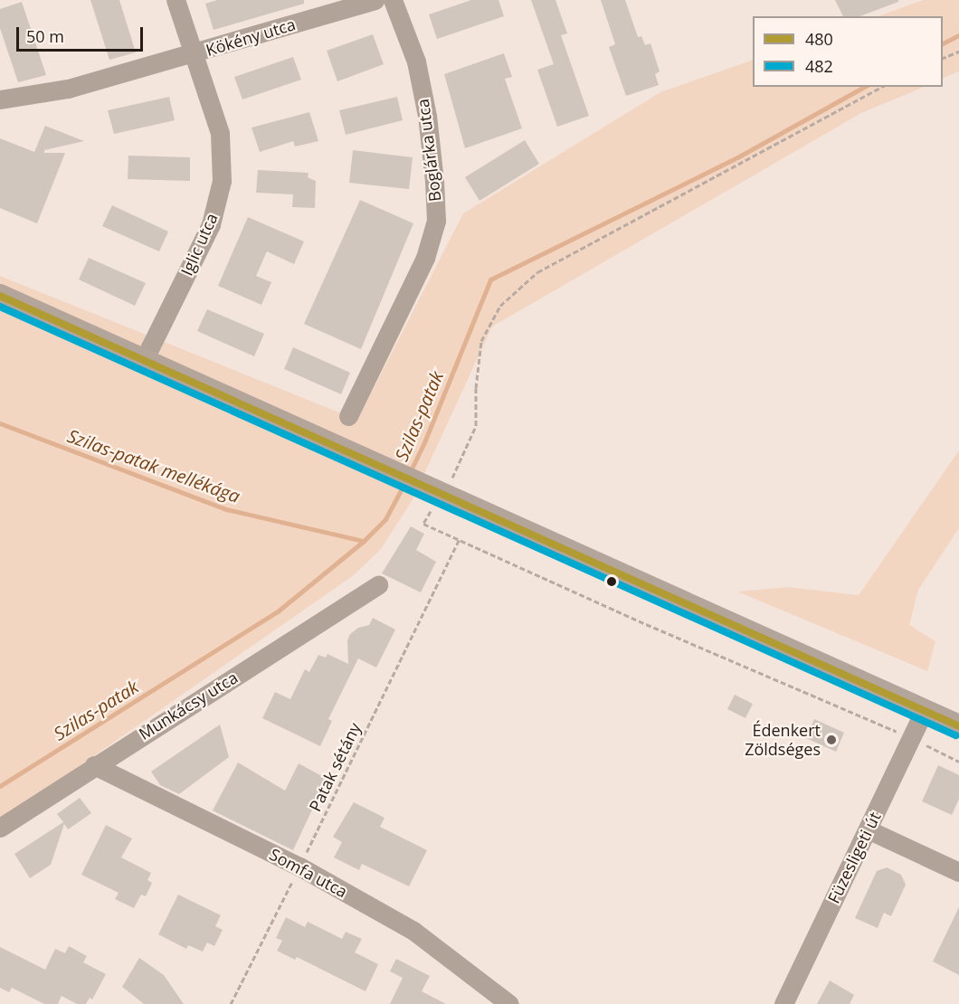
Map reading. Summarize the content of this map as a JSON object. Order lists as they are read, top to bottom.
{
  "streets": {
    "street": [
      "Kökény utca",
      "Boglárka utca",
      "Iglic utca",
      "Munkácsy utca",
      "Füzesligeti út",
      "Somfa utca"
    ],
    "path": ["Patak sétány"]
  },
  "crossings": [
    ["Kökény utca", "Iglic utca"],
    ["Munkácsy utca", "Somfa utca"],
    ["Patak sétány", "Somfa utca"]
  ],
  "water": ["Szilas-patak", "Szilas-patak mellékága"],
  "places": ["Édenkert Zöldséges"],
  "lines": ["transit line 480", "transit line 482"],
  "legend": ["480", "482"],
  "scale_bar": "50 m"
}
